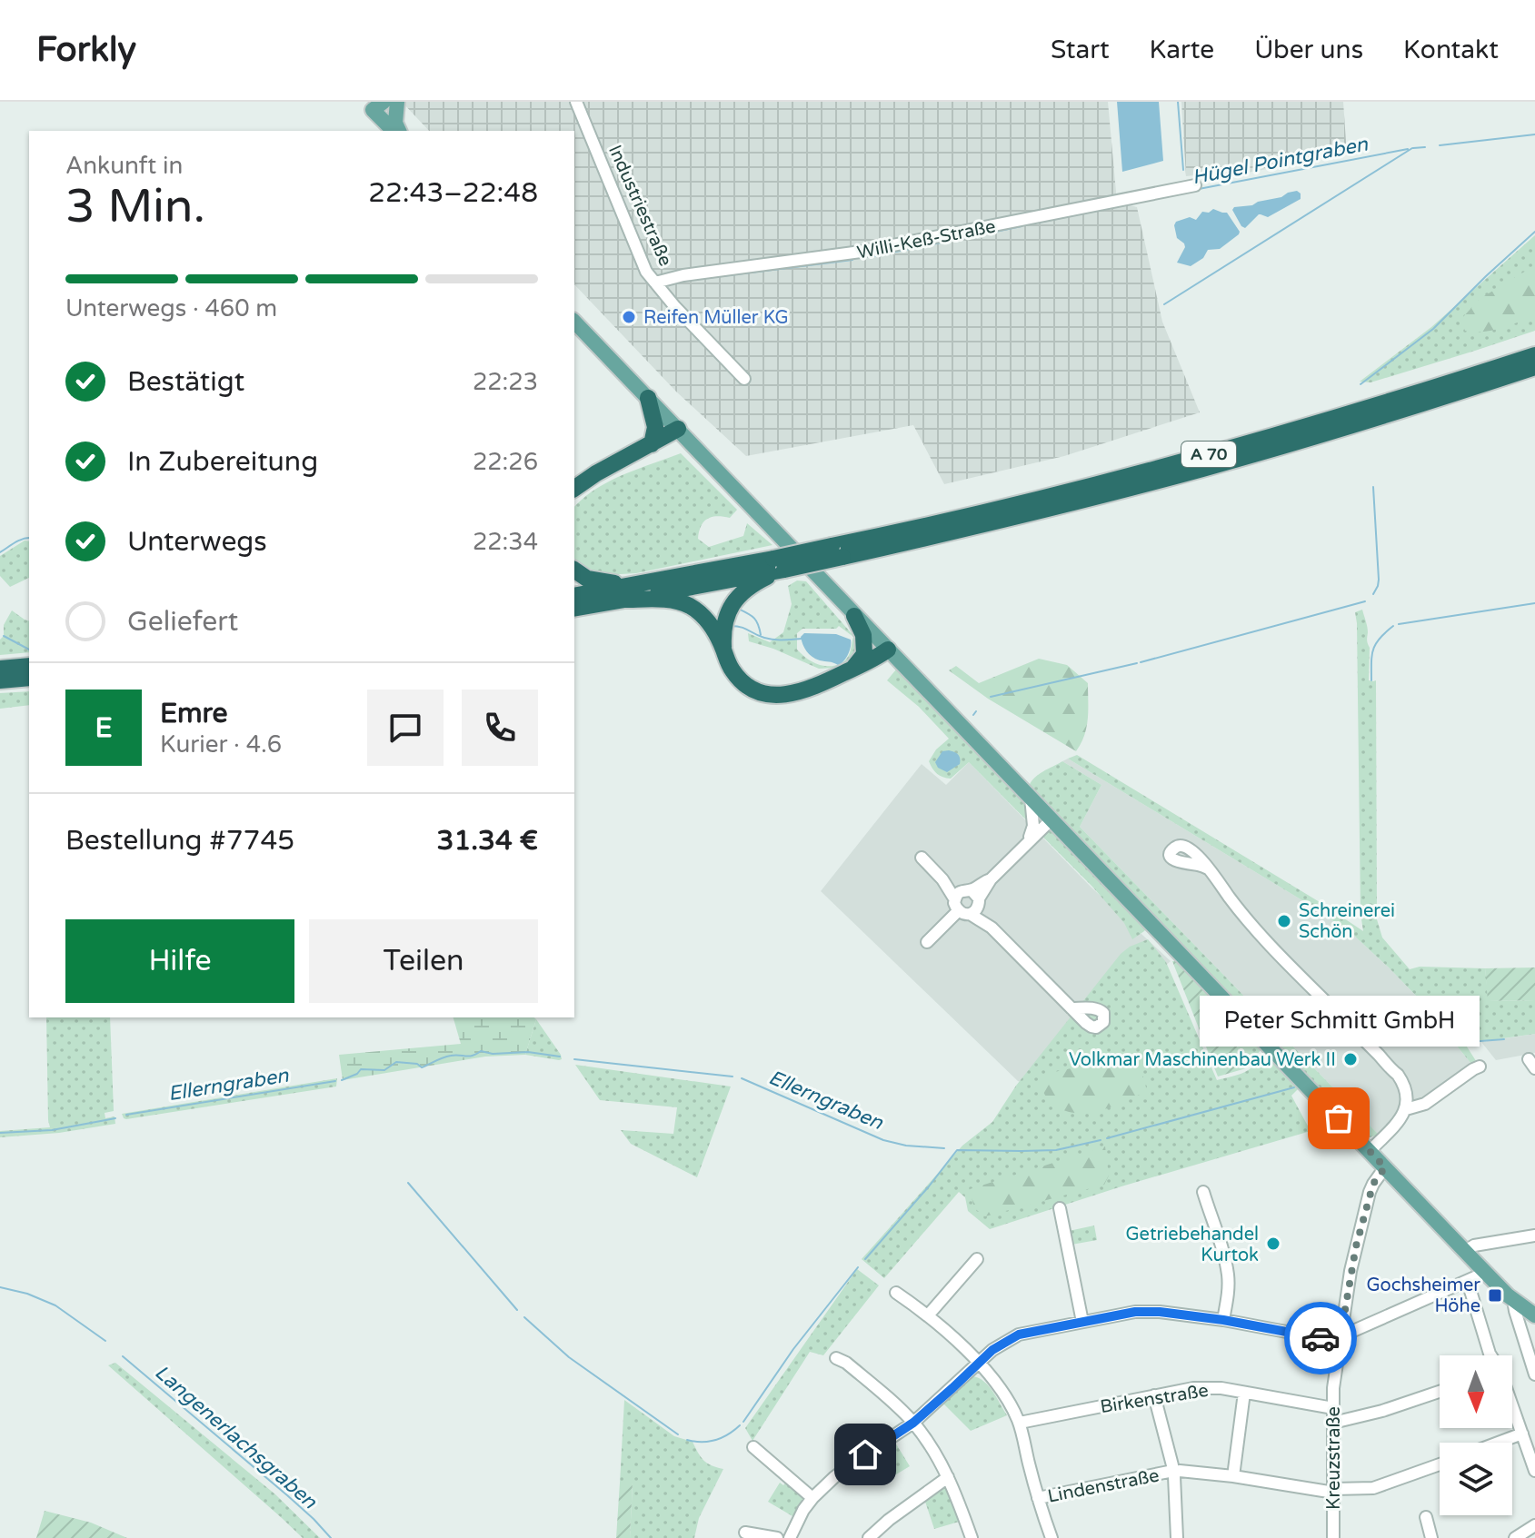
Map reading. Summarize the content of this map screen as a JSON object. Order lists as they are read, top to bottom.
{
  "streets": {
    "highway": ["A 70"],
    "street": [
      "Industriestraße",
      "Willi-Keß-Straße",
      "Birkenstraße",
      "Kreuzstraße",
      "Lindenstraße"
    ]
  },
  "crossings": [
    ["Industriestraße", "Willi-Keß-Straße"],
    ["Birkenstraße", "Kreuzstraße"],
    ["Kreuzstraße", "Lindenstraße"]
  ],
  "water": ["Hügel Pointgraben", "Ellerngraben", "Langenerlachsgraben"],
  "places": {
    "other": [
      "Reifen Müller KG",
      "Schreinerei Schön",
      "Volkmar Maschinenbau Werk II",
      "Peter Schmitt GmbH",
      "Getriebehandel Kurtok"
    ],
    "transit": ["Gochsheimer Höhe"]
  },
  "north": "bottom",
  "page": {
    "header": "Forkly",
    "nav": [
      "Start",
      "Karte",
      "Über uns",
      "Kontakt"
    ],
    "heading": ["3 Min.", "Ankunft in", "22:43–22:48"],
    "panel": [
      "Emre",
      "Kurier · 4.6",
      "Bestellung #7745",
      "31.34 €"
    ],
    "bar": "Unterwegs · 460 m",
    "list": [
      ["Bestätigt", "22:23"],
      ["In Zubereitung", "22:26"],
      ["Unterwegs", "22:34"],
      "Geliefert"
    ],
    "round": "E",
    "buttons": ["Hilfe", "Teilen"],
    "bubble": "Peter Schmitt GmbH"
  }
}
